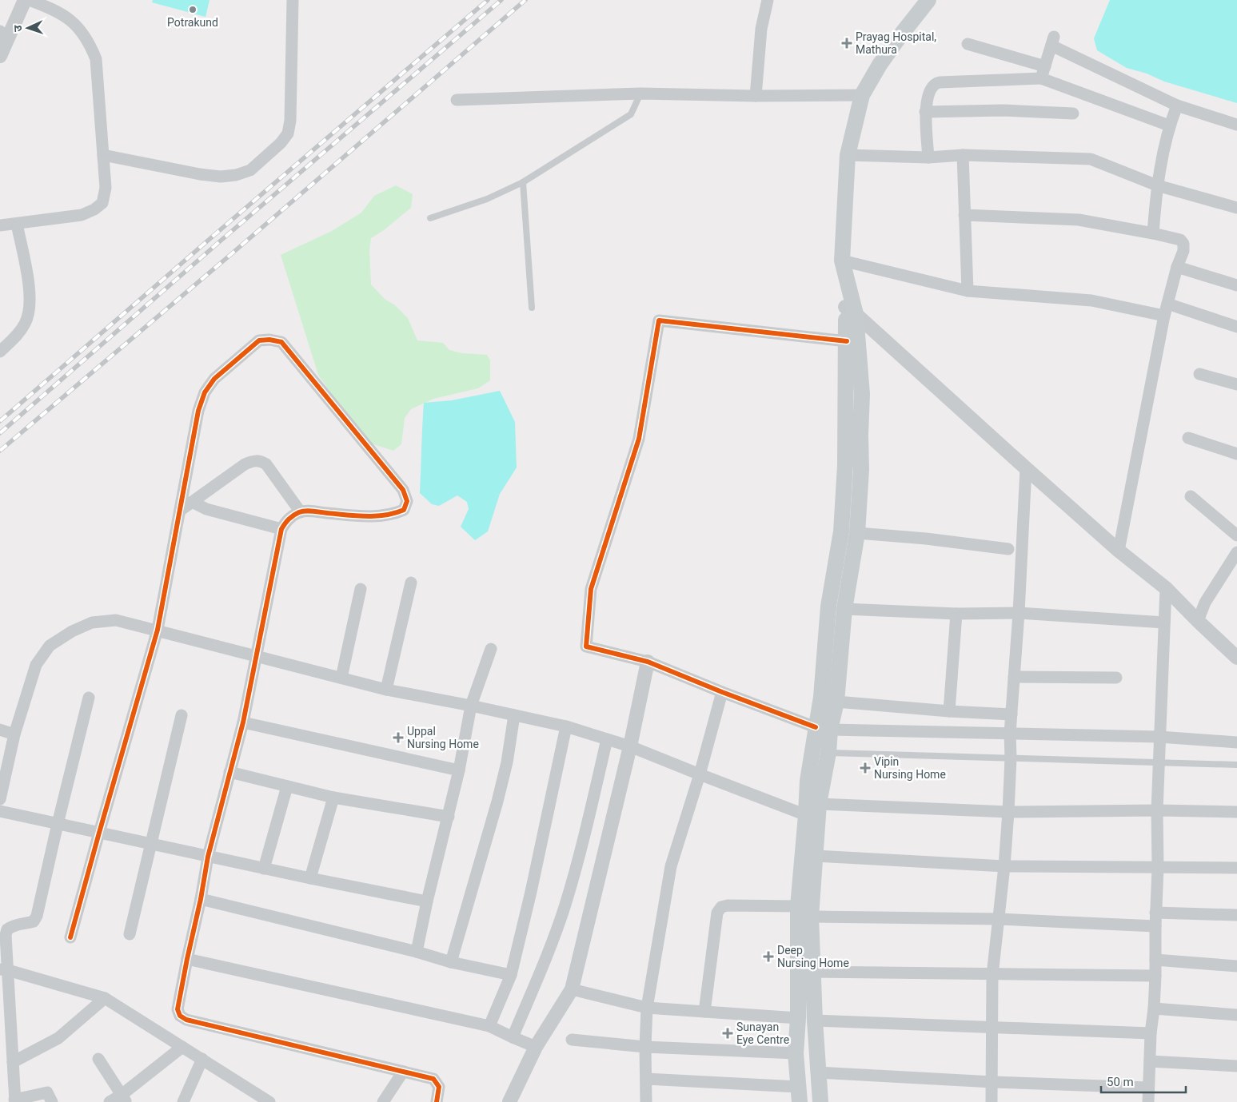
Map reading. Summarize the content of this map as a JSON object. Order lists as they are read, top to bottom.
{
  "places": {
    "other": ["Potrakund"],
    "health": [
      "Prayag Hospital, Mathura",
      "Uppal Nursing Home",
      "Vipin Nursing Home",
      "Deep Nursing Home",
      "Sunayan Eye Centre"
    ]
  },
  "scale_bar": "50 m",
  "north": "left"
}
